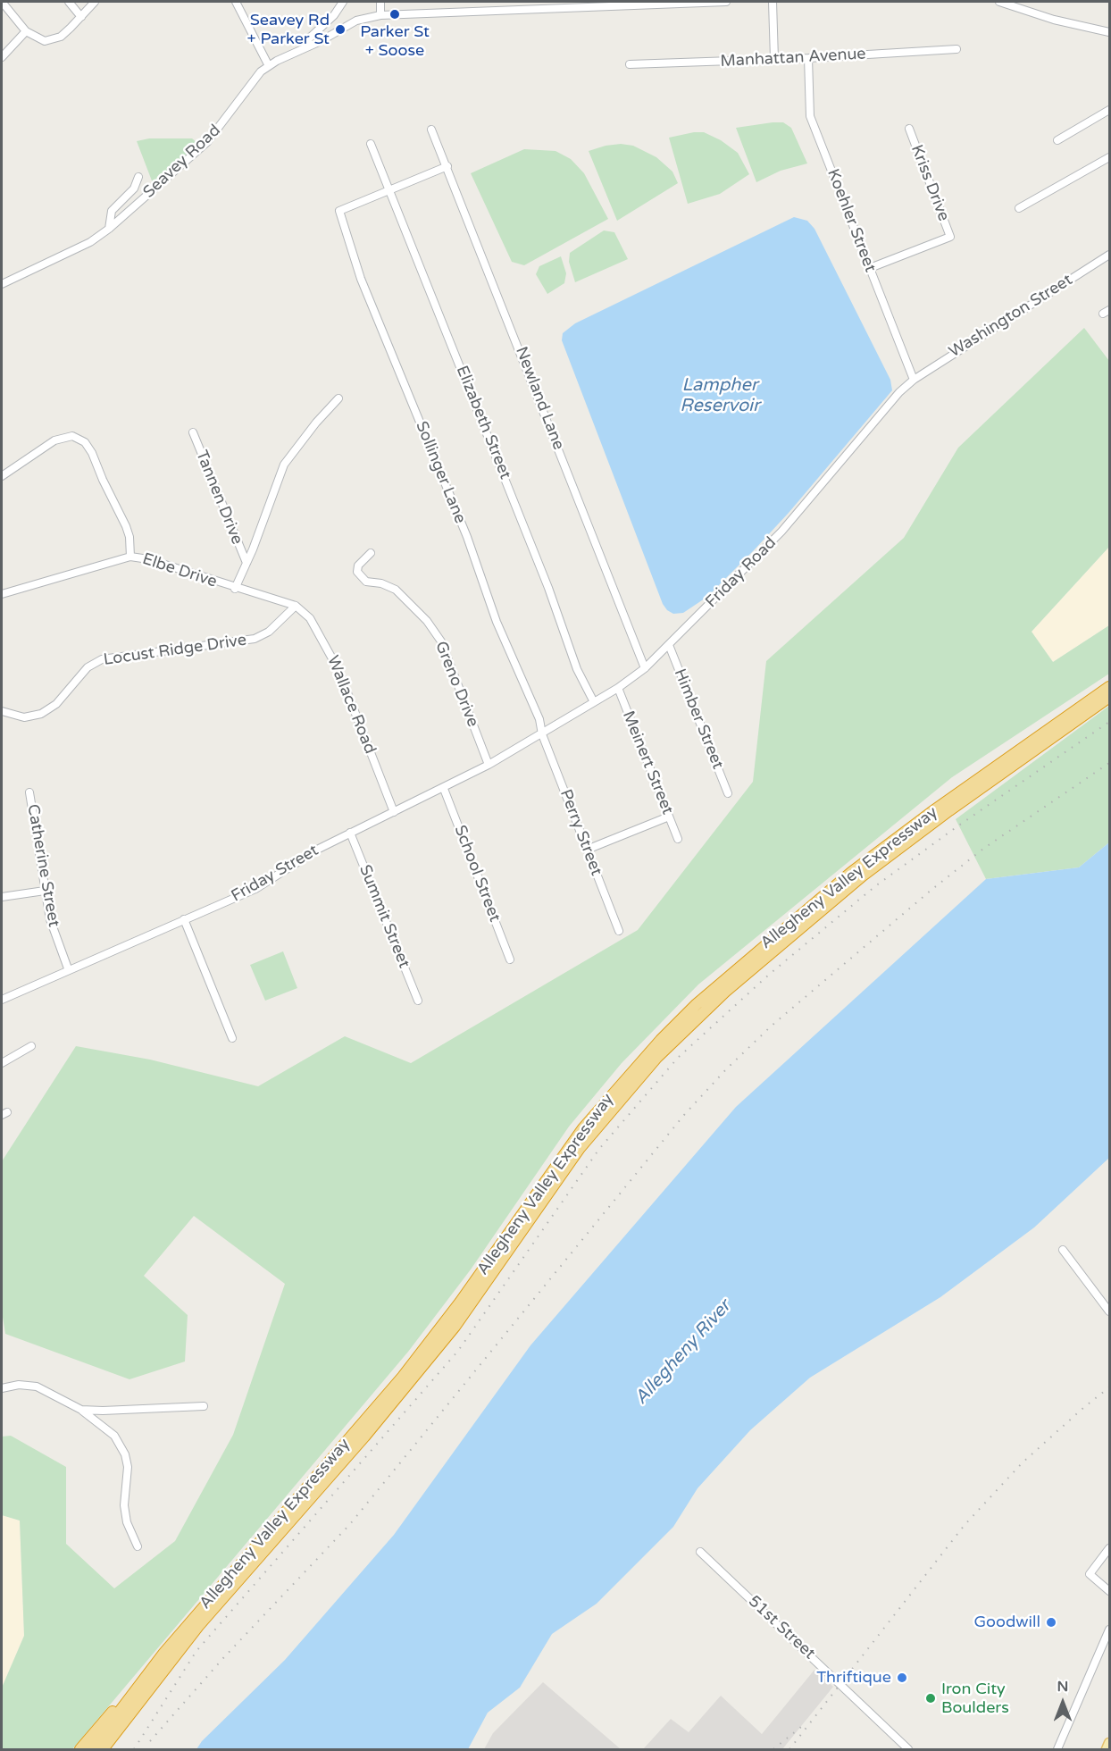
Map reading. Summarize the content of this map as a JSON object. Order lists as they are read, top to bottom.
{
  "streets": {
    "highway": ["Allegheny Valley Expressway"],
    "street": [
      "Manhattan Avenue",
      "Seavey Road",
      "Kriss Drive",
      "Koehler Street",
      "Washington Street",
      "Newland Lane",
      "Elizabeth Street",
      "Sollinger Lane",
      "Tannen Drive",
      "Elbe Drive",
      "Friday Road",
      "Locust Ridge Drive",
      "Greno Drive",
      "Wallace Road",
      "Himber Street",
      "Meinert Street",
      "Perry Street",
      "Catherine Street",
      "Friday Street",
      "School Street",
      "Summit Street",
      "51st Street"
    ]
  },
  "crossings": [
    ["Manhattan Avenue", "Koehler Street"],
    ["Kriss Drive", "Koehler Street"],
    ["Koehler Street", "Washington Street"],
    ["Koehler Street", "Friday Road"],
    ["Washington Street", "Friday Road"],
    ["Newland Lane", "Friday Road"],
    ["Elizabeth Street", "Sollinger Lane"],
    ["Elizabeth Street", "Friday Road"],
    ["Sollinger Lane", "Friday Road"],
    ["Sollinger Lane", "Perry Street"],
    ["Sollinger Lane", "Friday Street"],
    ["Elbe Drive", "Locust Ridge Drive"],
    ["Elbe Drive", "Wallace Road"],
    ["Friday Road", "Himber Street"],
    ["Friday Road", "Meinert Street"],
    ["Friday Road", "Perry Street"],
    ["Friday Road", "Friday Street"],
    ["Locust Ridge Drive", "Wallace Road"],
    ["Greno Drive", "Friday Street"],
    ["Wallace Road", "Friday Street"],
    ["Perry Street", "Friday Street"],
    ["Catherine Street", "Friday Street"],
    ["Friday Street", "School Street"],
    ["Friday Street", "Summit Street"]
  ],
  "water": ["Lampher Reservoir", "Allegheny River"],
  "places": [
    "Parker St + Soose",
    "Seavey Rd + Parker St",
    "Goodwill",
    "Thriftique",
    "Iron City Boulders"
  ],
  "north": "top"
}
